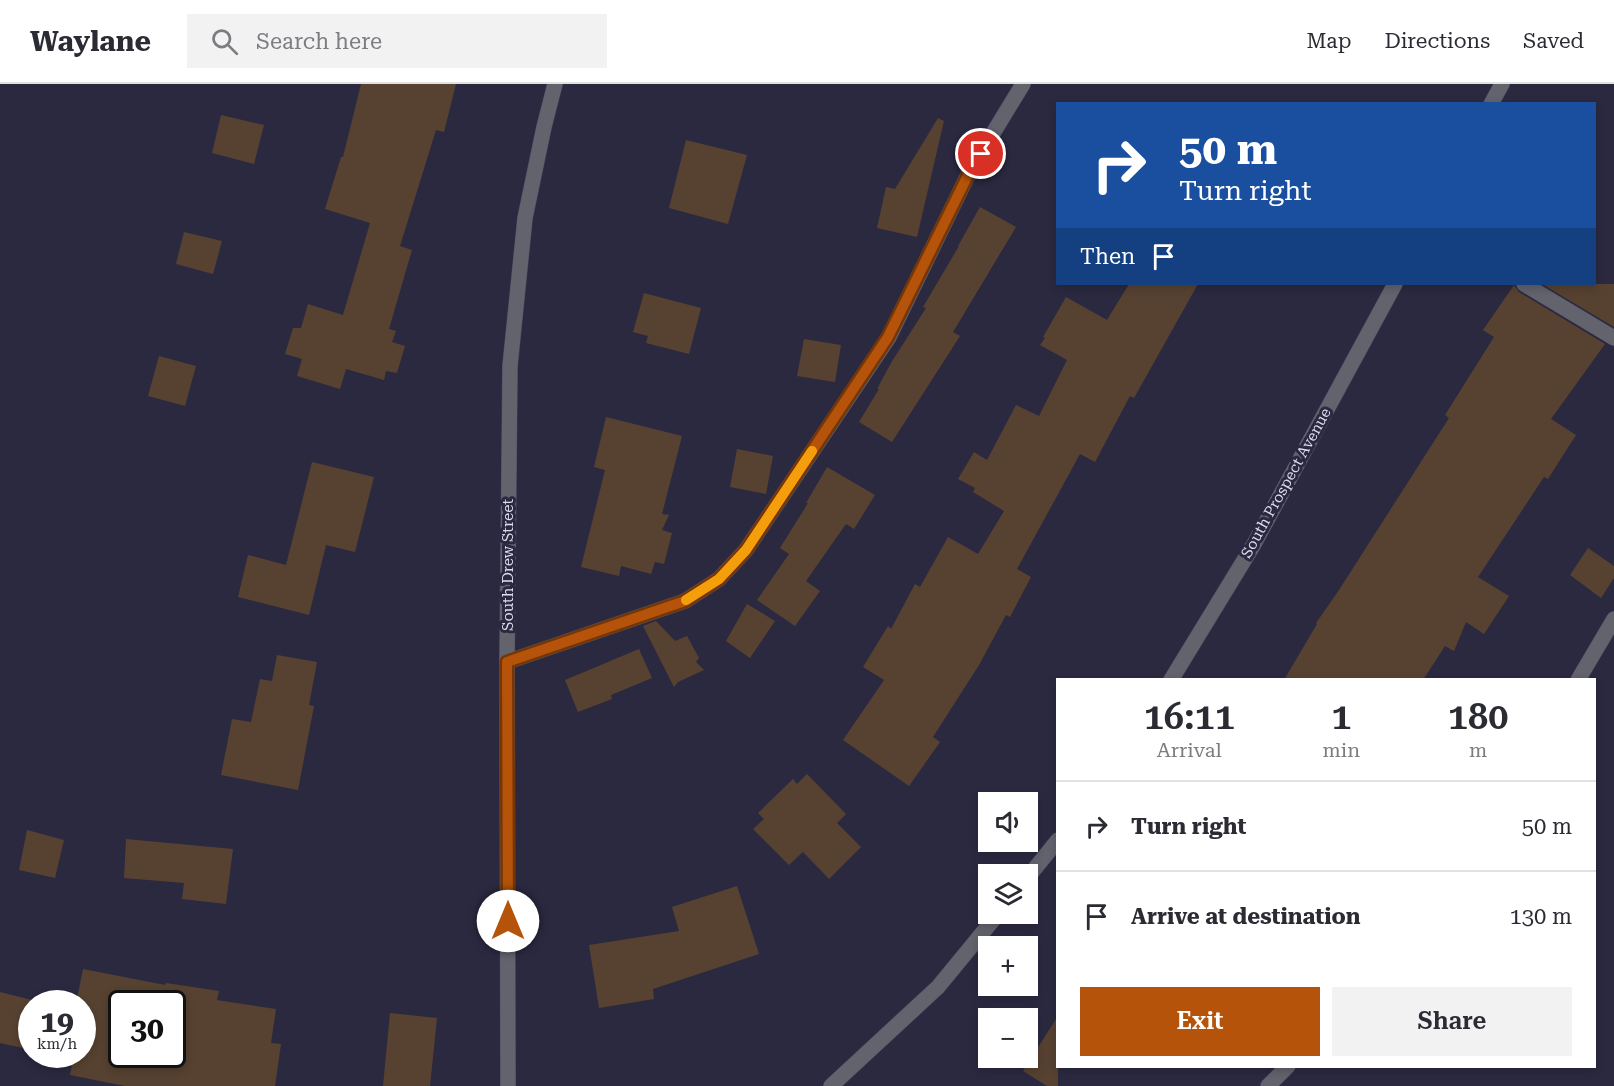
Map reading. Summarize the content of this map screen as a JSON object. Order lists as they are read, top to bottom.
{
  "streets": {
    "street": ["South Prospect Avenue", "South Drew Street"]
  },
  "page": {
    "header": "Waylane",
    "search": "Search here",
    "nav": ["Map", "Directions", "Saved"],
    "turn": ["50 m", "Turn right"],
    "then": "Then",
    "eta": [
      "16:11",
      "Arrival",
      "1",
      "min",
      "180",
      "m"
    ],
    "list": [
      {
        "name": "Turn right",
        "value": "50 m"
      },
      {
        "name": "Arrive at destination",
        "value": "130 m"
      }
    ],
    "map_buttons": ["+", "−"],
    "buttons": ["Exit", "Share"],
    "speed": "19 km/h",
    "limit": "30"
  }
}
